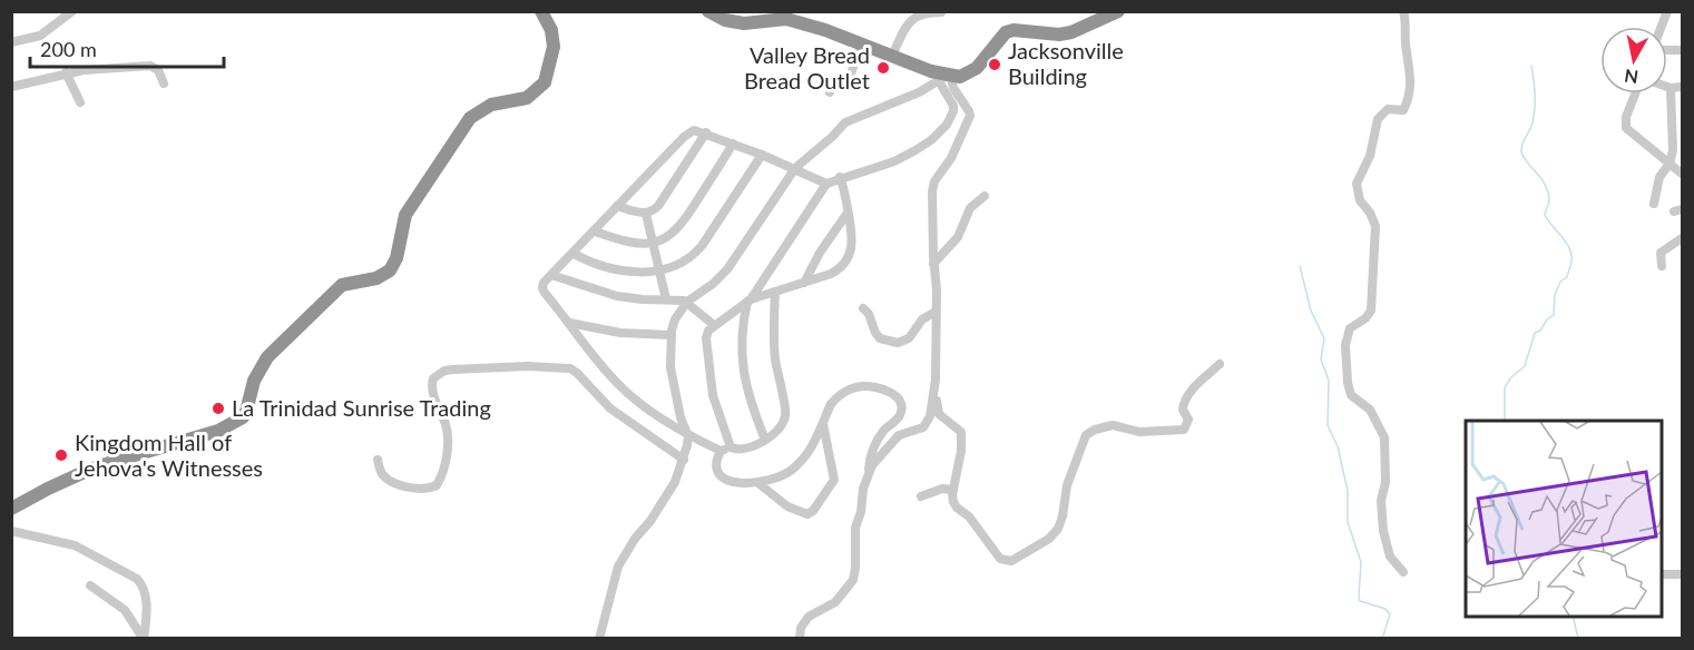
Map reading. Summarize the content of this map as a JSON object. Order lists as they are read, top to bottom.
{
  "places": [
    "Jacksonville Building",
    "Valley Bread Bread Outlet",
    "La Trinidad Sunrise Trading",
    "Kingdom Hall of Jehova's Witnesses"
  ],
  "scale_bar": "200 m",
  "north": "bottom"
}
